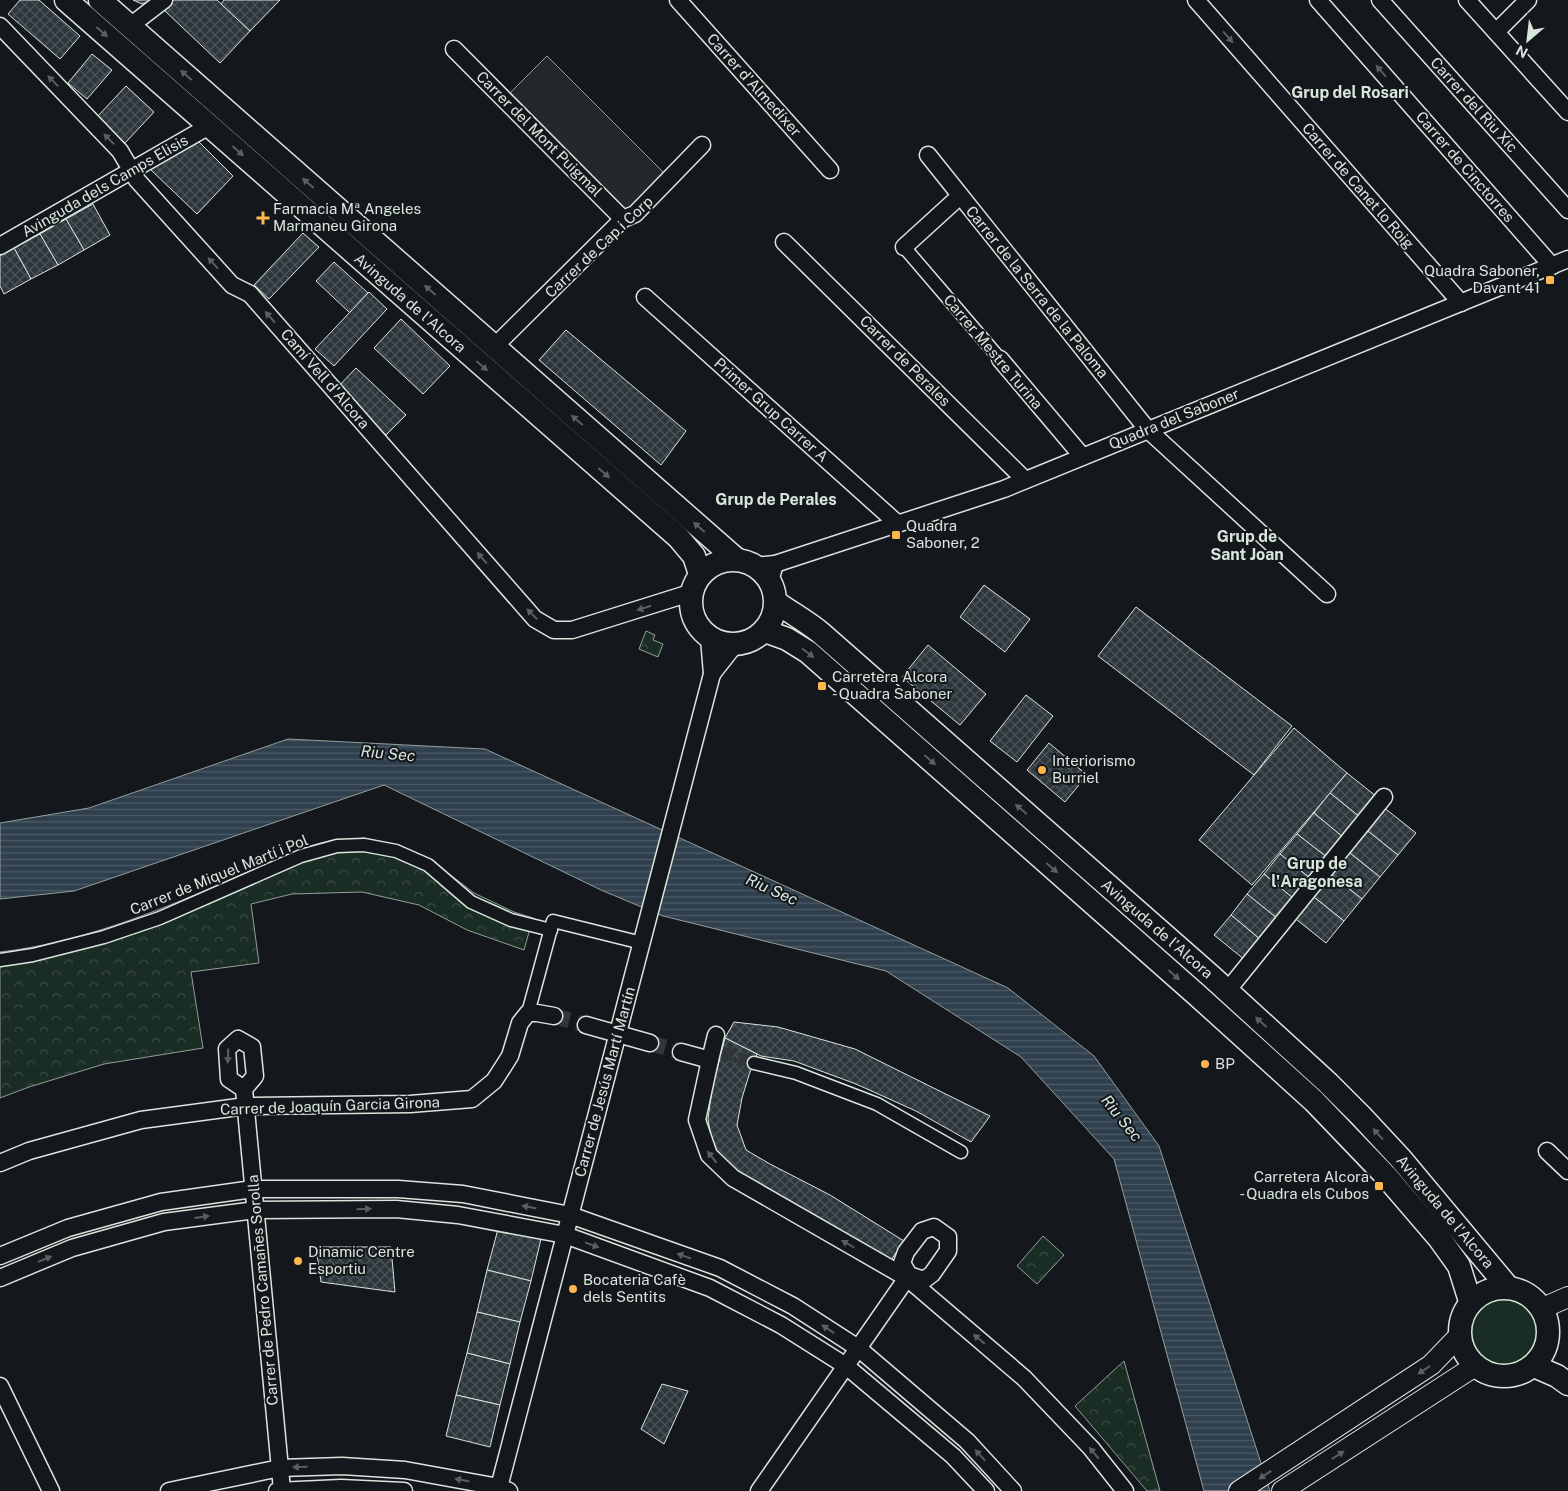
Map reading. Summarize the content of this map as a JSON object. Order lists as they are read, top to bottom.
{
  "streets": {
    "main road": ["Avinguda de l'Alcora"],
    "street": [
      "Carrer d'Almedíxer",
      "Carrer del Riu Xic",
      "Carrer del Mont Puigmal",
      "Carrer de Cinctorres",
      "Avinguda dels Camps Elisis",
      "Carrer de Canet lo Roig",
      "Carrer de Cap i Corp",
      "Carrer de la Serra de la Paloma",
      "Carrer Mestre Turina",
      "Carrer de Perales",
      "Camí Vell d'Alcora",
      "Primer Grup Carrer A",
      "Quadra del Saboner",
      "Carrer de Miquel Martí i Pol",
      "Carrer de Jesús Martí Martín",
      "Carrer de Joaquín Garcia Girona",
      "Carrer de Pedro Camañes Sorolla"
    ]
  },
  "crossings": [
    ["Carrer del Mont Puigmal", "Carrer de Cap i Corp"],
    ["Carrer de Cinctorres", "Quadra del Saboner"],
    ["Avinguda dels Camps Elisis", "Avinguda de l'Alcora"],
    ["Avinguda dels Camps Elisis", "Camí Vell d'Alcora"],
    ["Carrer de Canet lo Roig", "Quadra del Saboner"],
    ["Carrer de Cap i Corp", "Avinguda de l'Alcora"],
    ["Carrer de la Serra de la Paloma", "Quadra del Saboner"],
    ["Avinguda de l'Alcora", "Camí Vell d'Alcora"],
    ["Avinguda de l'Alcora", "Quadra del Saboner"],
    ["Avinguda de l'Alcora", "Carrer de Jesús Martí Martín"],
    ["Carrer Mestre Turina", "Quadra del Saboner"],
    ["Carrer de Perales", "Quadra del Saboner"],
    ["Camí Vell d'Alcora", "Quadra del Saboner"],
    ["Camí Vell d'Alcora", "Carrer de Jesús Martí Martín"],
    ["Primer Grup Carrer A", "Quadra del Saboner"],
    ["Quadra del Saboner", "Carrer de Jesús Martí Martín"],
    ["Carrer de Miquel Martí i Pol", "Carrer de Jesús Martí Martín"],
    ["Carrer de Miquel Martí i Pol", "Carrer de Joaquín Garcia Girona"],
    ["Carrer de Joaquín Garcia Girona", "Carrer de Pedro Camañes Sorolla"]
  ],
  "one_way": ["Carrer de Canet lo Roig", "Camí Vell d'Alcora"],
  "districts": [
    "Grup del Rosari",
    "Grup de Perales",
    "Grup de Sant Joan",
    "Grup de l'Aragonesa"
  ],
  "water": ["Riu Sec"],
  "places": {
    "health": ["Farmacia Mª Angeles Marmaneu Girona"],
    "transit": [
      "Quadra Saboner, Davant 41",
      "Quadra Saboner, 2",
      "Carretera Alcora - Quadra Saboner",
      "Carretera Alcora - Quadra els Cubos"
    ],
    "other": [
      "Interiorismo Burriel",
      "BP",
      "Dinamic Centre Esportiu",
      "Bocateria Cafè dels Sentits"
    ]
  },
  "north": "bottom left"
}
